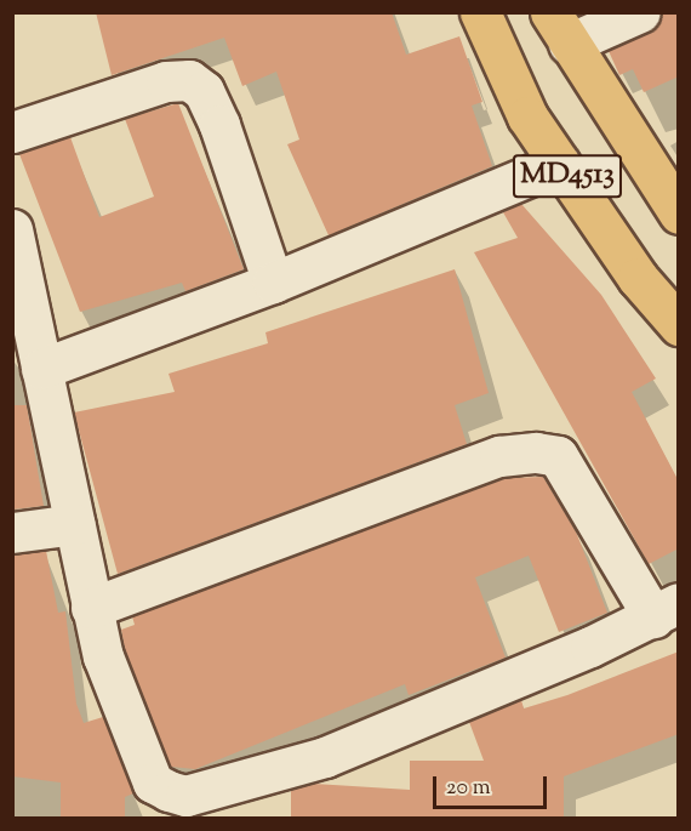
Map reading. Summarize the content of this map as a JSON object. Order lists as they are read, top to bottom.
{
  "streets": {
    "main road": ["MD4513"]
  },
  "scale_bar": "20 m"
}
